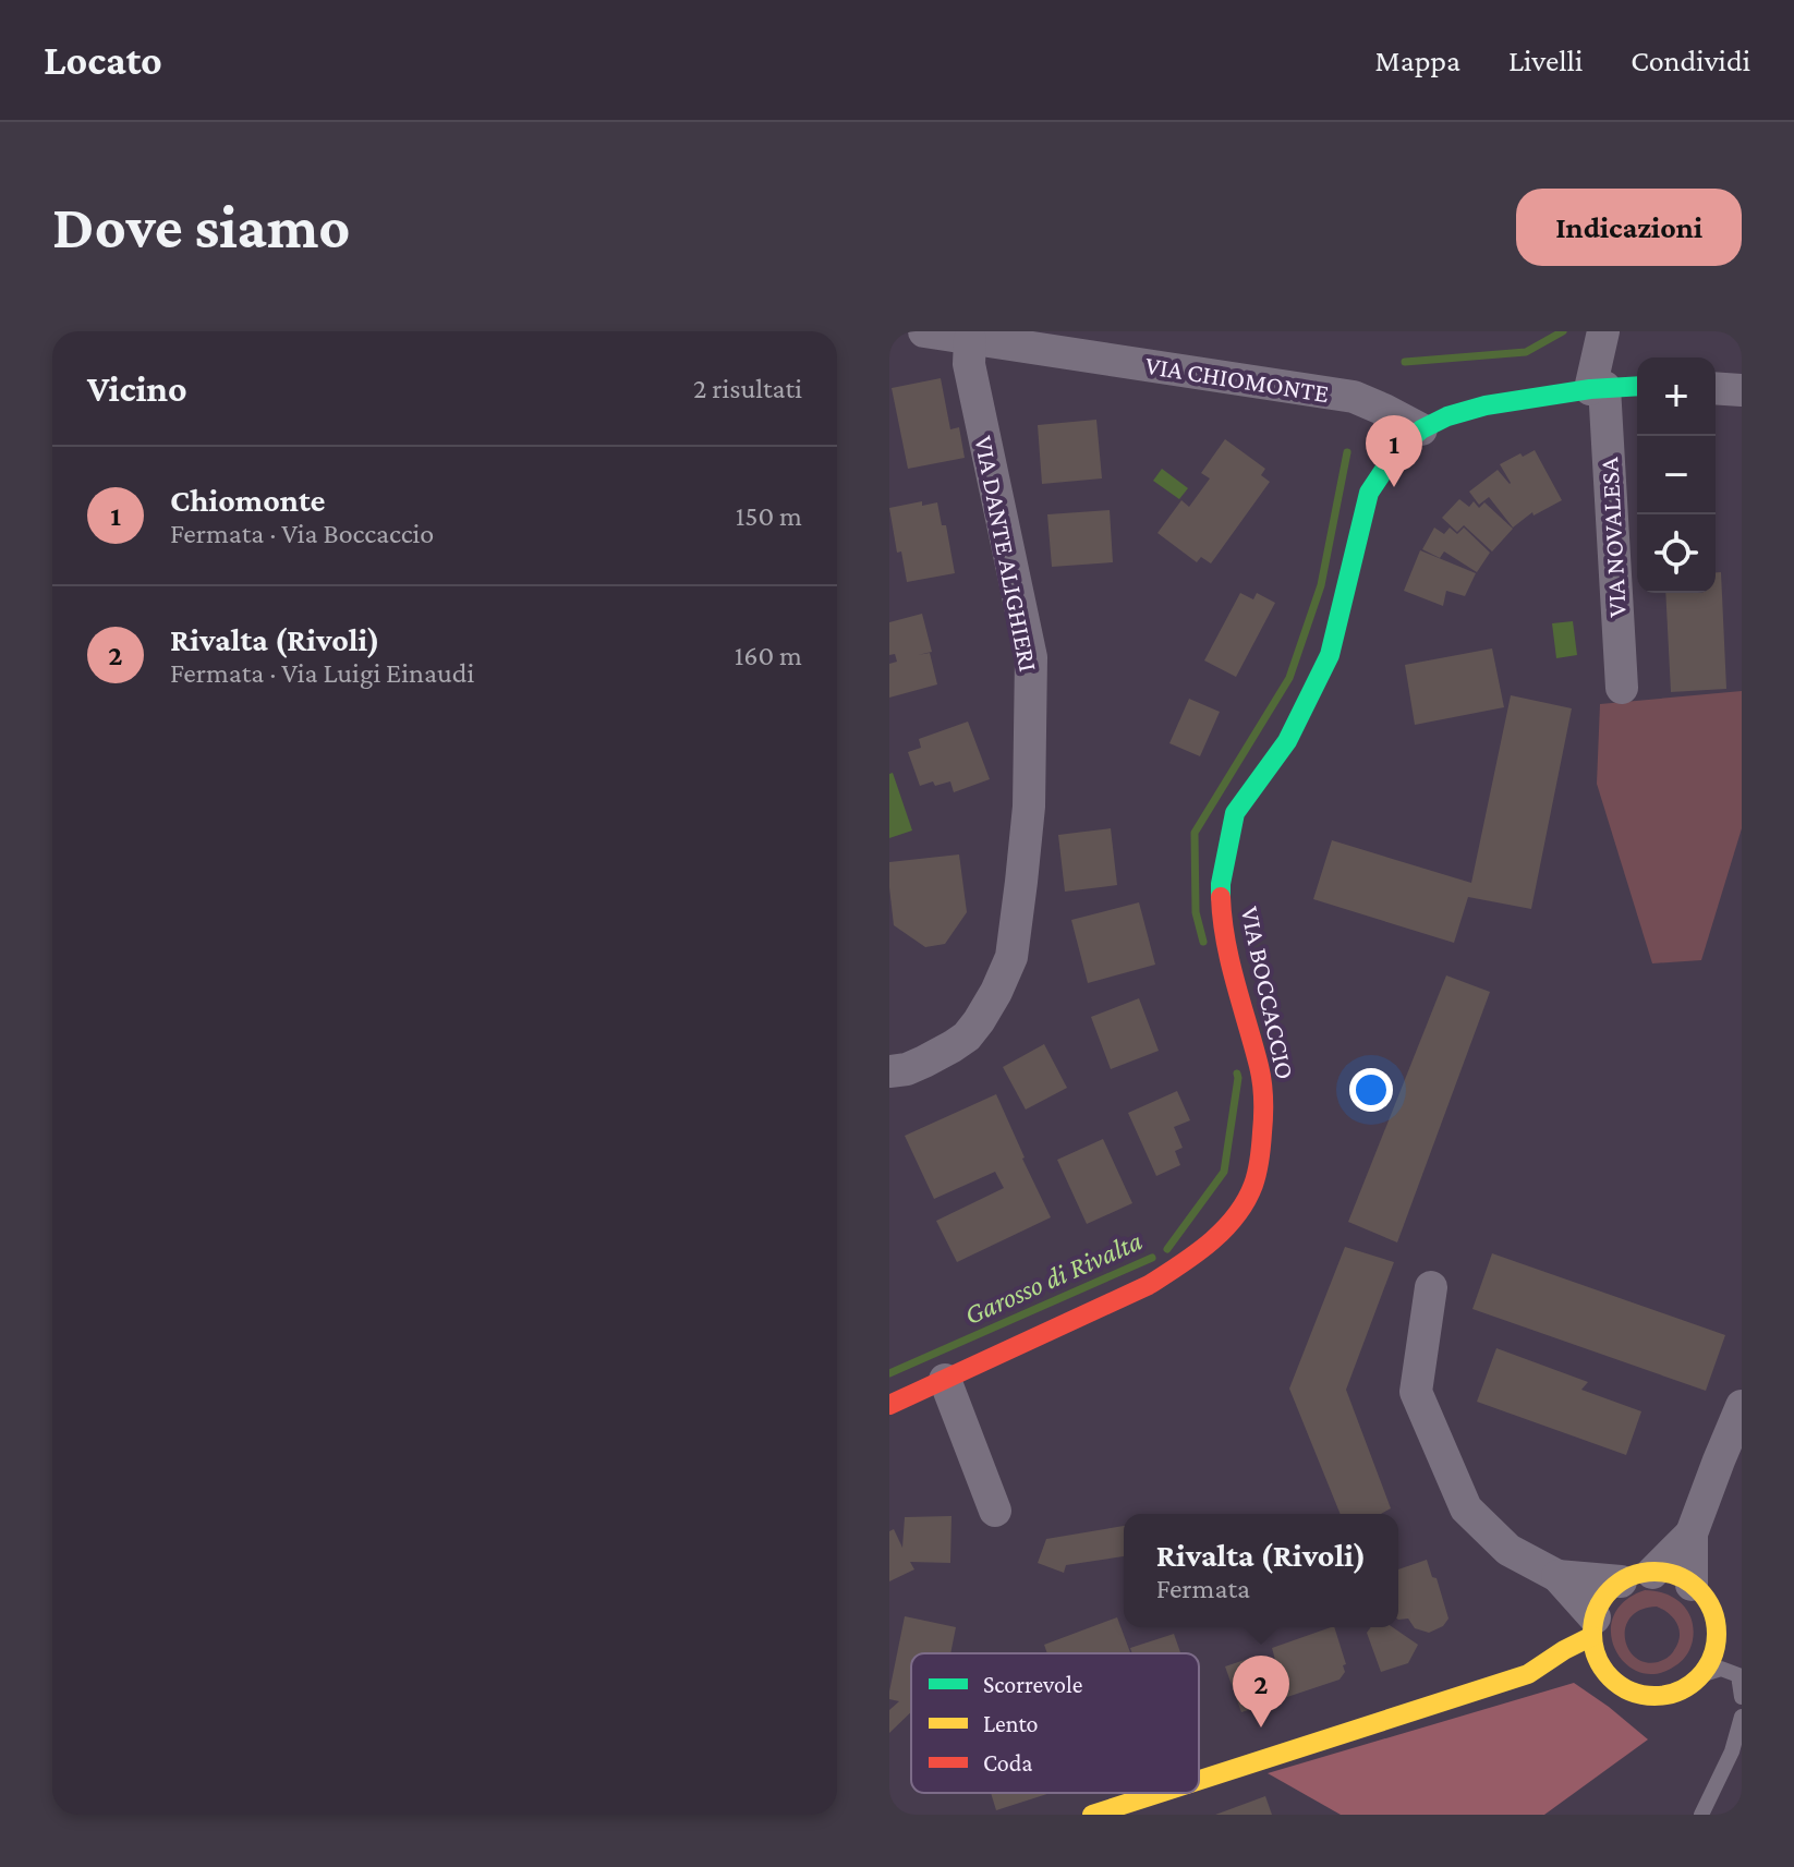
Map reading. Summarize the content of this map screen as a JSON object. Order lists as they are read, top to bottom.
{
  "streets": {
    "street": [
      "VIA CHIOMONTE",
      "VIA NOVALESA",
      "VIA DANTE ALIGHIERI",
      "VIA BOCCACCIO"
    ]
  },
  "crossings": [
    ["VIA CHIOMONTE", "VIA DANTE ALIGHIERI"],
    ["VIA CHIOMONTE", "VIA BOCCACCIO"]
  ],
  "water": ["Garosso di Rivalta"],
  "legend": ["Scorrevole", "Lento", "Coda"],
  "page": {
    "header": "Locato",
    "nav": ["Mappa", "Livelli", "Condividi"],
    "buttons": "Indicazioni",
    "title": "Dove siamo",
    "heading": ["Vicino", "2 risultati"],
    "map_buttons": ["+", "−"],
    "pins": ["1", "2"],
    "list": [
      {
        "mark": "1",
        "name": "Chiomonte",
        "note": "Fermata · Via Boccaccio",
        "value": "150 m"
      },
      {
        "mark": "2",
        "name": "Rivalta (Rivoli)",
        "note": "Fermata · Via Luigi Einaudi",
        "value": "160 m"
      }
    ],
    "popup": ["Rivalta (Rivoli)", "Fermata"]
  }
}
